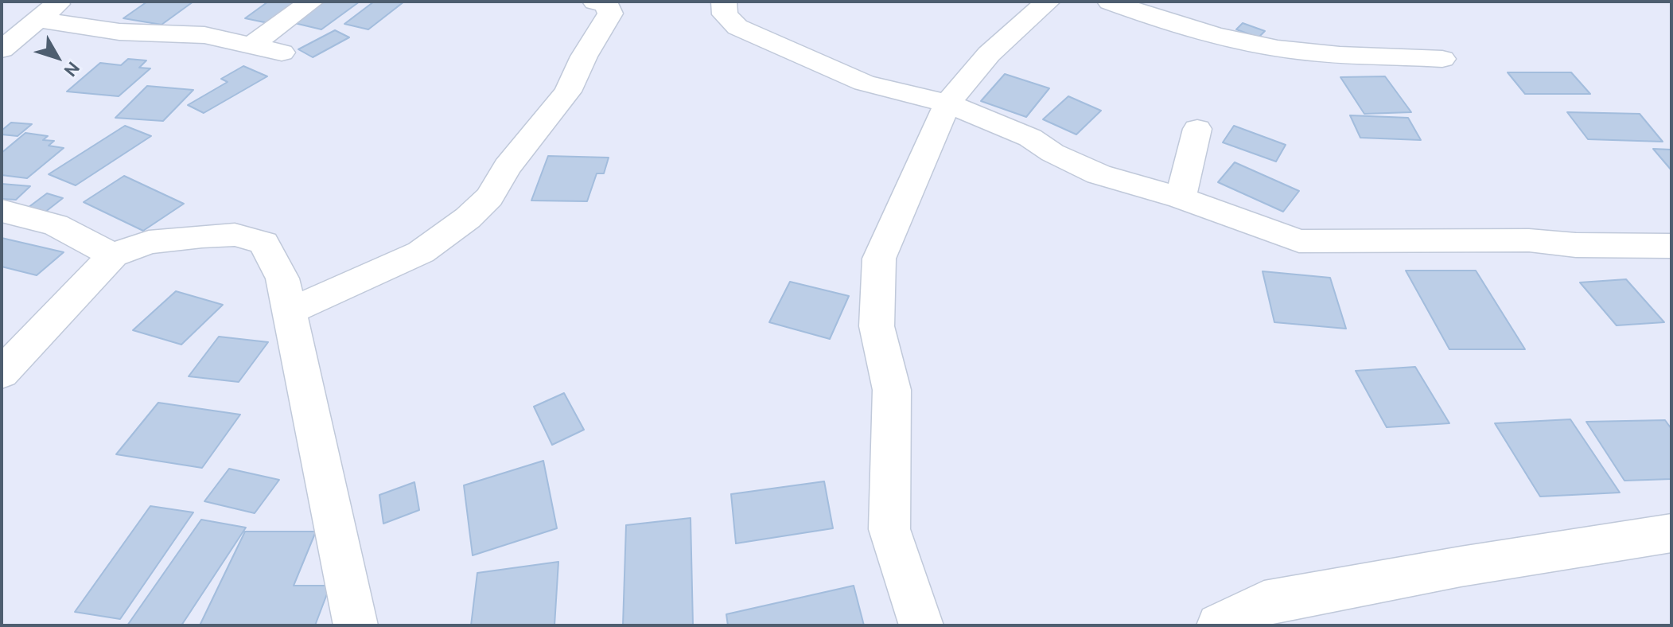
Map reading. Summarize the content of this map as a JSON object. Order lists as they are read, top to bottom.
{
  "north": "bottom right"
}
